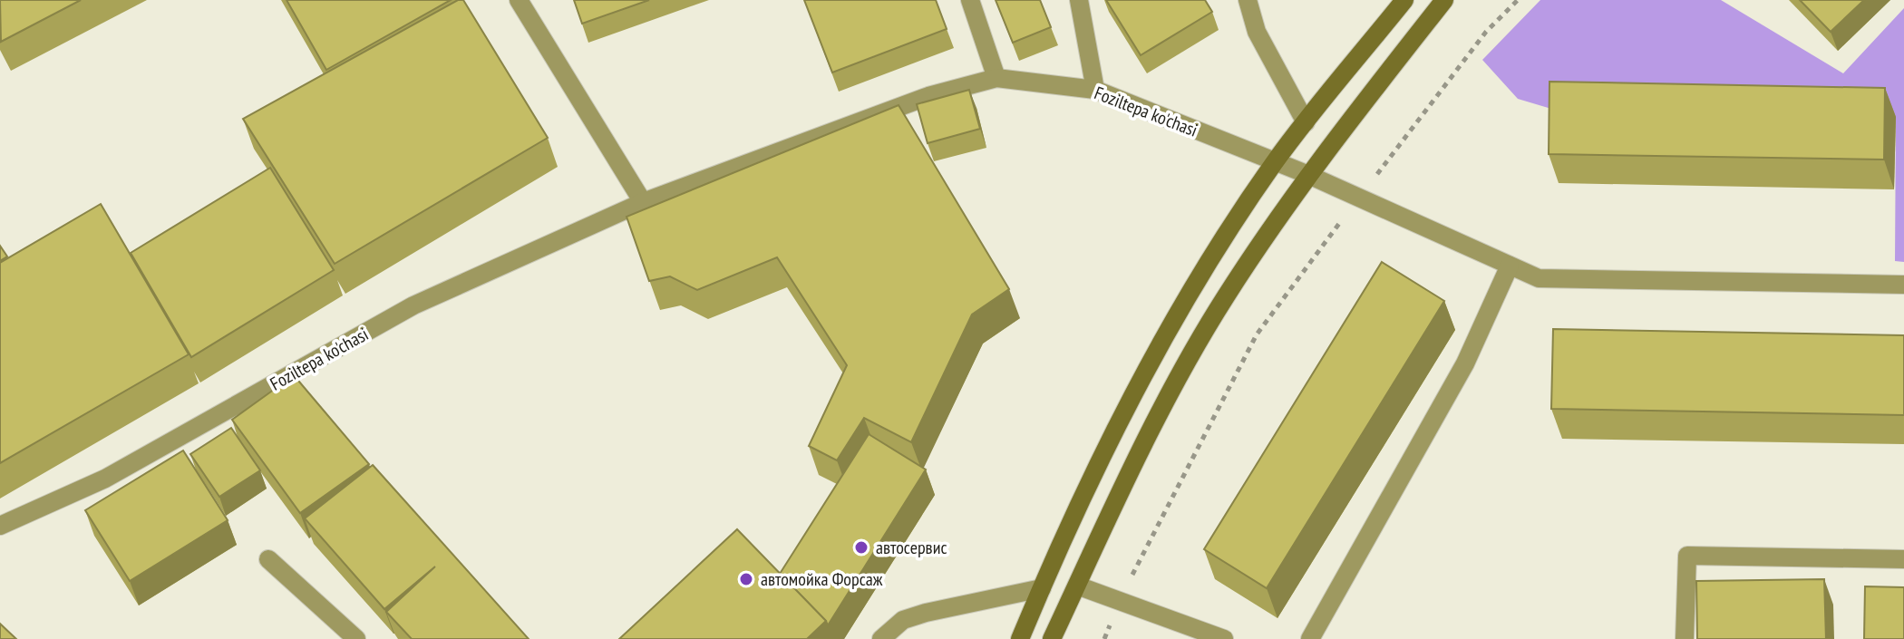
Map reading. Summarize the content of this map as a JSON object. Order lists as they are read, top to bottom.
{
  "streets": {
    "street": ["Foziltepa ko'chasi"]
  },
  "places": ["автосервис", "автомойка Форсаж"]
}
